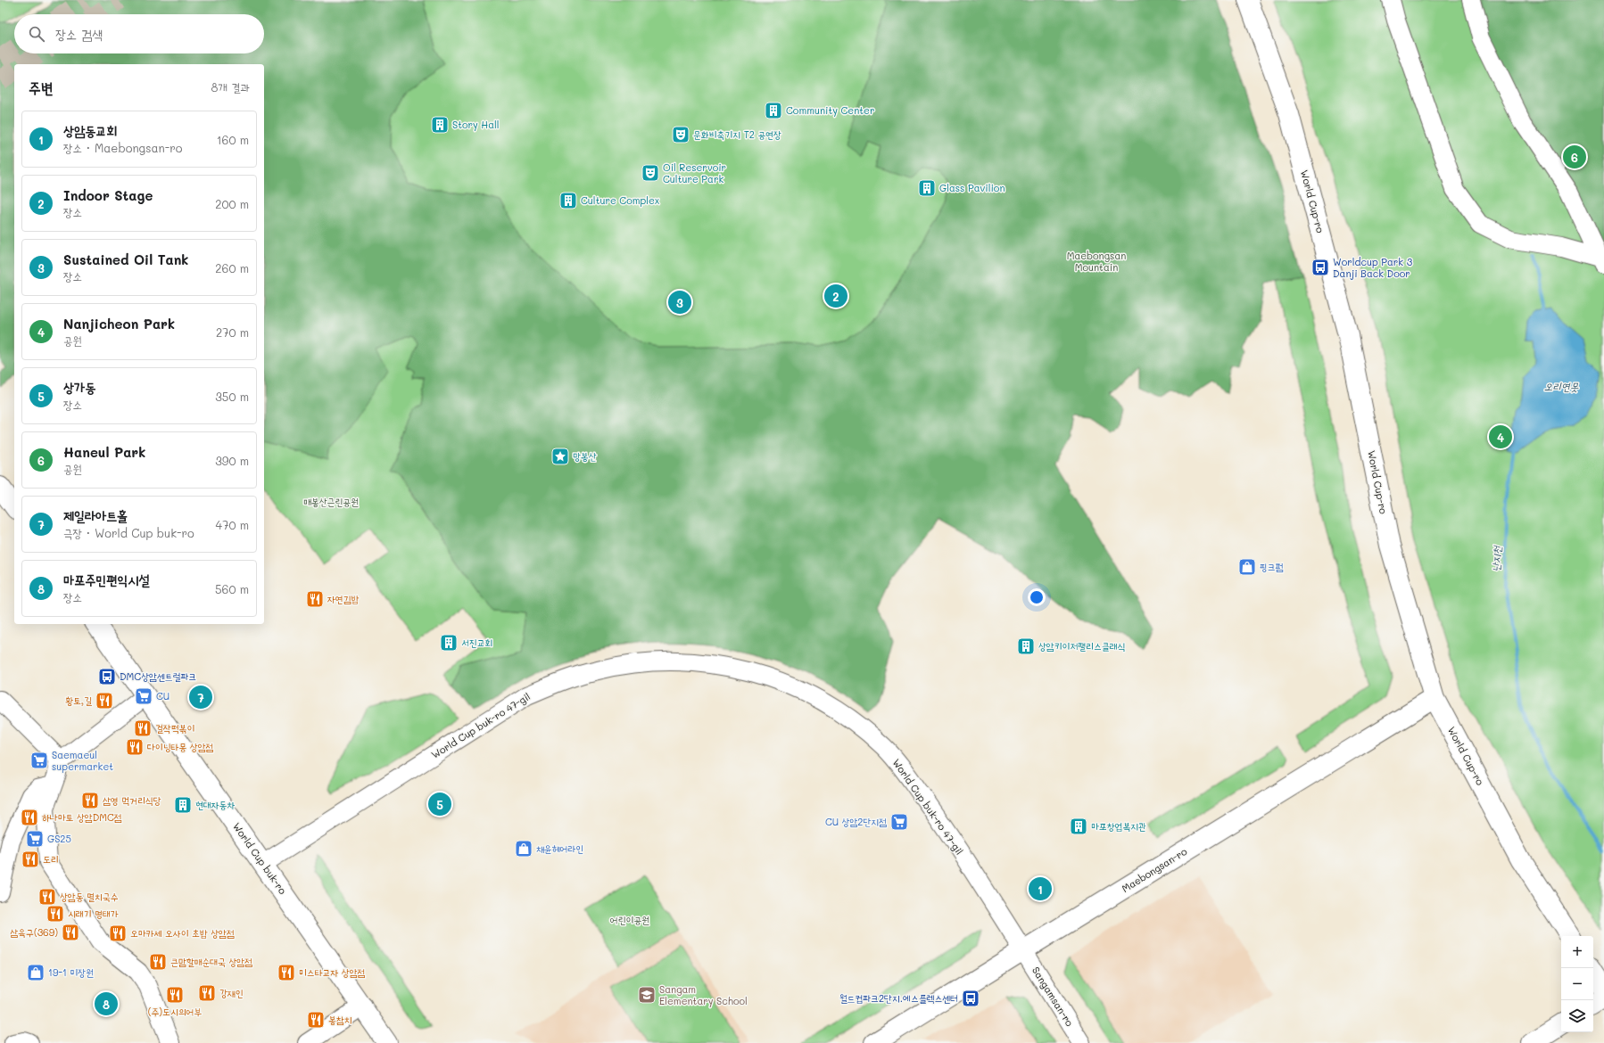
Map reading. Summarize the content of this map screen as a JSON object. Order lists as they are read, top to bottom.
{
  "streets": {
    "main road": ["World Cup-ro", "World Cup buk-ro", "Maebongsan-ro"],
    "street": ["World Cup buk-ro 47-gil", "Sangamsan-ro"]
  },
  "crossings": [
    ["World Cup-ro", "Maebongsan-ro"],
    ["World Cup buk-ro 47-gil", "World Cup buk-ro"],
    ["World Cup buk-ro 47-gil", "Maebongsan-ro"],
    ["World Cup buk-ro 47-gil", "Sangamsan-ro"],
    ["Maebongsan-ro", "Sangamsan-ro"]
  ],
  "water": ["오리연못", "난지천"],
  "parks": ["Maebongsan Mountain", "매봉산근린공원", "어린이공원"],
  "places": {
    "building": [
      "Community Center",
      "Story Hall",
      "Glass Pavilion",
      "Culture Complex",
      "서진교회",
      "상암키이저팰리스클래식",
      "현대자동차",
      "마포창업복지관"
    ],
    "theatre": ["문화비축기지 T2 공연장", "Oil Reservoir Culture Park"],
    "bus stop": ["Worldcup Park 3 Danji Back Door", "DMC상암센트럴파크", "월드컵파크2단지.에스플렉스센터"],
    "place": ["망봉산"],
    "shop": ["핑크펌", "채윤헤어라인", "19-1 미장원"],
    "restaurant": [
      "자연김밥",
      "황토,길",
      "걸작떡볶이",
      "다이닝타몽 상암점",
      "삼영 먹거리식당",
      "하나마토 상암DMC점",
      "도리",
      "상암동 멸치국수",
      "시래기 명태가",
      "삼육구(369)",
      "오마카세 오사이 초밥 상암점",
      "큰맘할매순대국 상암점",
      "미스타교자 상암점",
      "강재인",
      "(주)도시의어부",
      "봉참치"
    ],
    "supermarket": [
      "CU",
      "Saemaeul supermarket",
      "CU 상암2단지점",
      "GS25"
    ],
    "school or university": ["Sangam Elementary School"]
  },
  "page": {
    "search": "장소 검색",
    "heading": ["주변", "8개 결과"],
    "list": [
      {
        "mark": "1",
        "name": "상암동교회",
        "note": "장소 · Maebongsan-ro",
        "value": "160 m"
      },
      {
        "mark": "2",
        "name": "Indoor Stage",
        "note": "장소",
        "value": "200 m"
      },
      {
        "mark": "3",
        "name": "Sustained Oil Tank",
        "note": "장소",
        "value": "260 m"
      },
      {
        "mark": "4",
        "name": "Nanjicheon Park",
        "note": "공원",
        "value": "270 m"
      },
      {
        "mark": "5",
        "name": "상가동",
        "note": "장소",
        "value": "350 m"
      },
      {
        "mark": "6",
        "name": "Haneul Park",
        "note": "공원",
        "value": "390 m"
      },
      {
        "mark": "7",
        "name": "제일라아트홀",
        "note": "극장 · World Cup buk-ro",
        "value": "470 m"
      },
      {
        "mark": "8",
        "name": "마포주민편익시설",
        "note": "장소",
        "value": "560 m"
      }
    ],
    "pins": [
      "6",
      "2",
      "3",
      "4",
      "7",
      "5",
      "1",
      "8"
    ],
    "map_buttons": ["+", "−"]
  }
}
